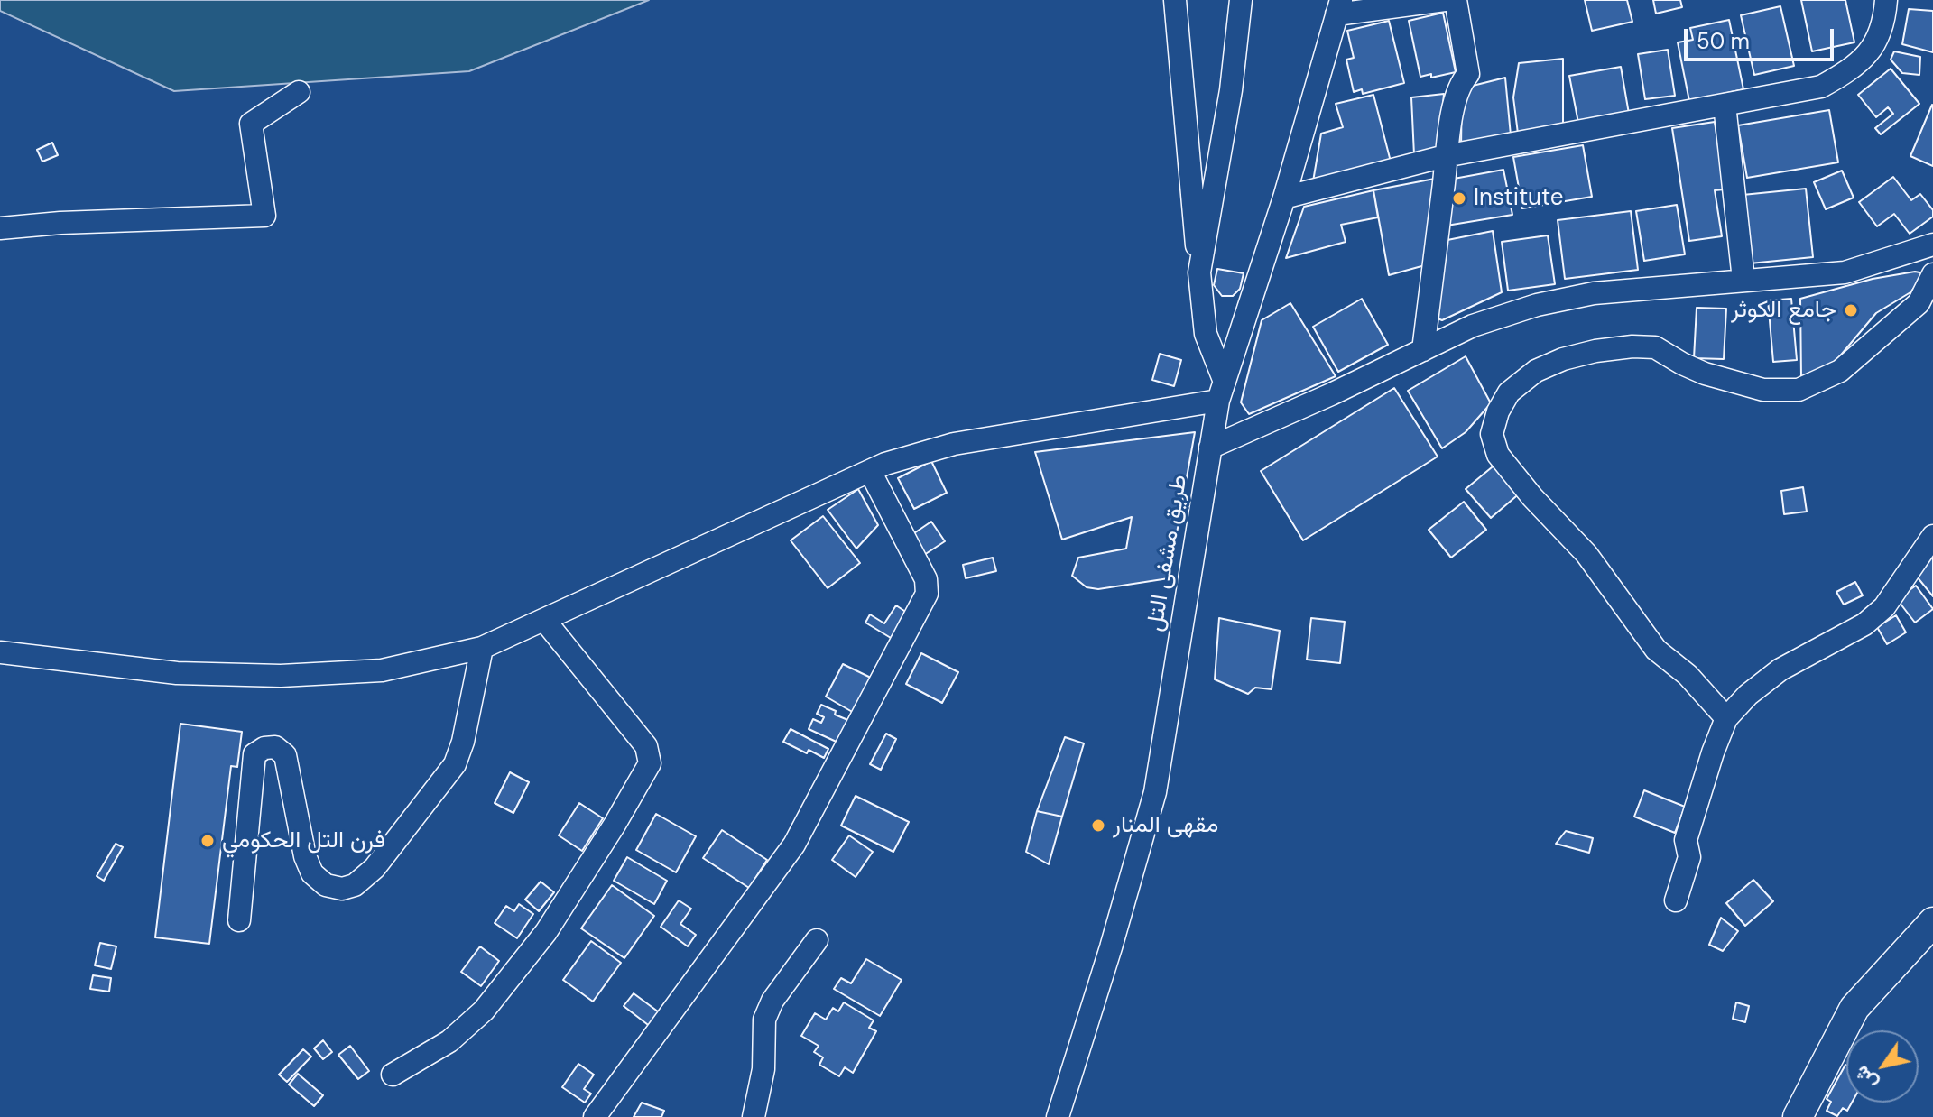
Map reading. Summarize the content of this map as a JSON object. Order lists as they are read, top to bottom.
{
  "streets": {
    "street": ["طريق مشفى التل"]
  },
  "places": [
    "Institute",
    "جامع الكوثر",
    "مقهى المنار",
    "فرن التل الحكومي"
  ],
  "scale_bar": "50 m",
  "north": "bottom left"
}
